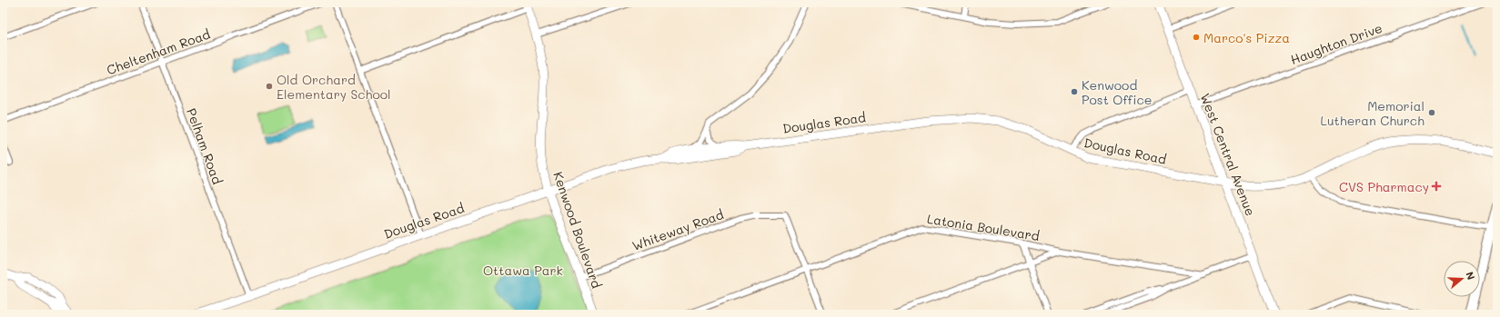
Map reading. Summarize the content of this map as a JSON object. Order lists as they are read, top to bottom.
{
  "streets": {
    "street": [
      "Haughton Drive",
      "Cheltenham Road",
      "Douglas Road",
      "Pelham Road",
      "West Central Avenue",
      "Latonia Boulevard",
      "Kenwood Boulevard",
      "Whiteway Road"
    ]
  },
  "crossings": [
    ["Haughton Drive", "West Central Avenue"],
    ["Cheltenham Road", "Pelham Road"],
    ["Douglas Road", "Pelham Road"],
    ["Douglas Road", "West Central Avenue"],
    ["Douglas Road", "Kenwood Boulevard"],
    ["Latonia Boulevard", "Whiteway Road"],
    ["Kenwood Boulevard", "Whiteway Road"]
  ],
  "parks": ["Ottawa Park"],
  "places": {
    "other": [
      "Marco's Pizza",
      "Old Orchard Elementary School",
      "Kenwood Post Office",
      "Memorial Lutheran Church"
    ],
    "health": ["CVS Pharmacy"]
  },
  "north": "right"
}
